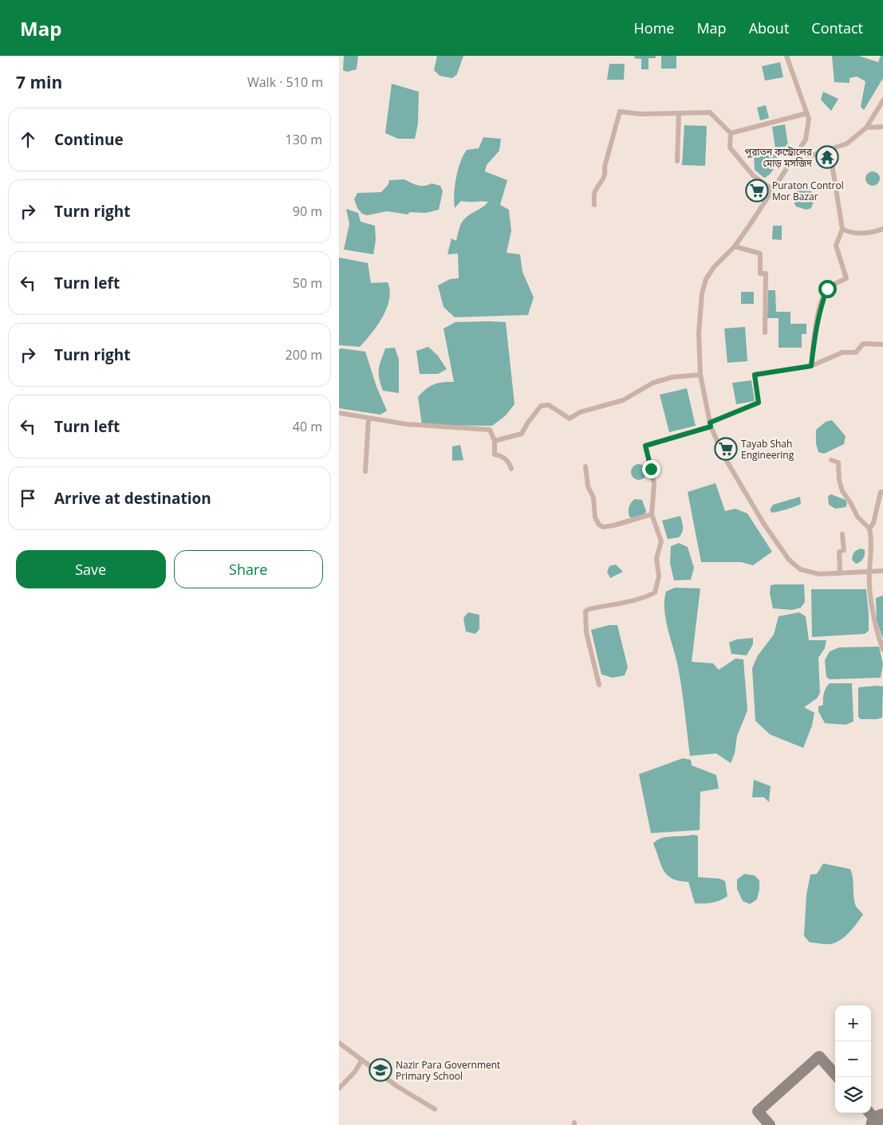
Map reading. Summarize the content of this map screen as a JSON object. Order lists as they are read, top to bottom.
{
  "places": {
    "temple": ["পুরাতন কন্ট্রোলের মোড় মসজিদ"],
    "supermarket": ["Puraton Control Mor Bazar", "Tayab Shah Engineering"],
    "school or university": ["Nazir Para Government Primary School"]
  },
  "page": {
    "header": "Map",
    "nav": [
      "Home",
      "Map",
      "About",
      "Contact"
    ],
    "heading": ["7 min", "Walk · 510 m"],
    "list": [
      ["Continue", "130 m"],
      ["Turn right", "90 m"],
      ["Turn left", "50 m"],
      ["Turn right", "200 m"],
      ["Turn left", "40 m"],
      "Arrive at destination"
    ],
    "buttons": ["Save", "Share"],
    "map_buttons": ["+", "−"]
  }
}
